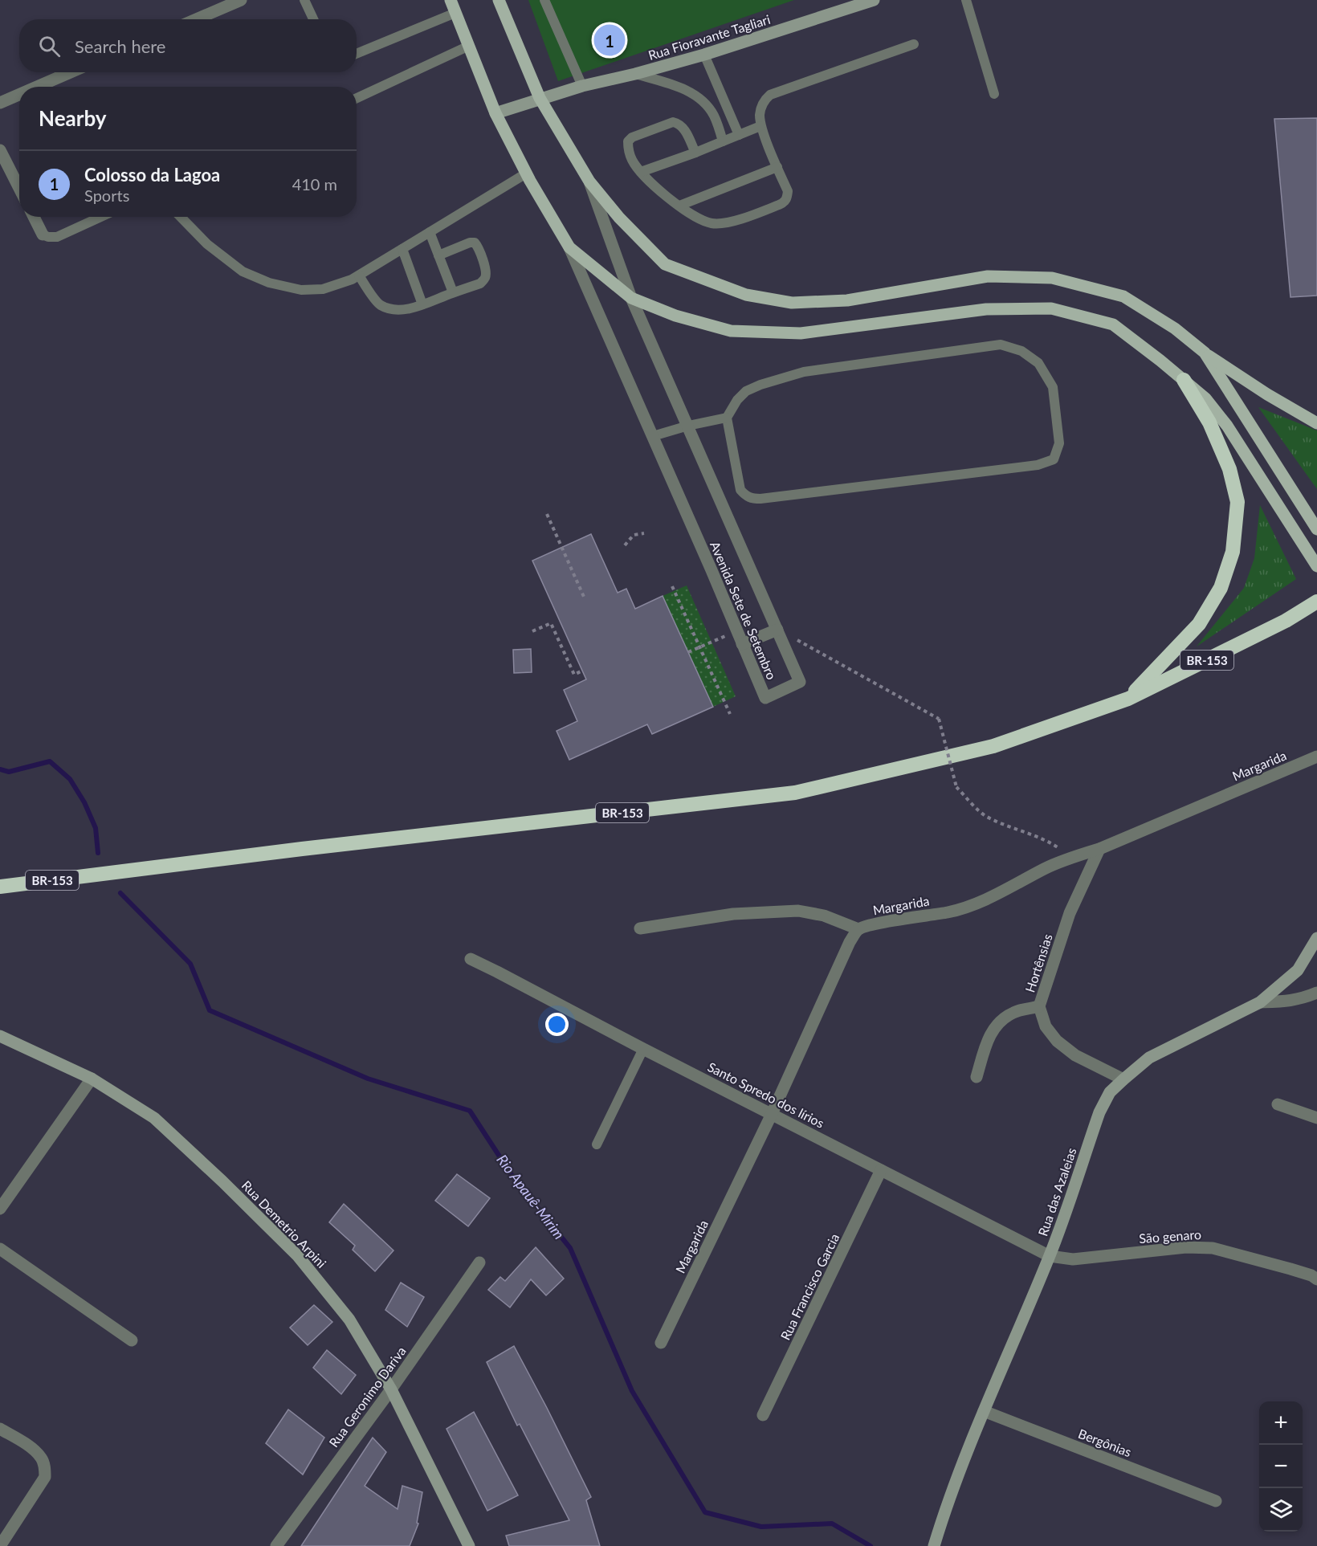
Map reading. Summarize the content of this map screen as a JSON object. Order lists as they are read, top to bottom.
{
  "streets": {
    "highway": ["BR-153"],
    "main road": ["Avenida Sete de Setembro"],
    "street": [
      "Rua Fioravante Tagliari",
      "Margarida",
      "Hortênsias",
      "Santo Spredo dos lírios",
      "Rua das Azaleias",
      "Rua Demetrio Arpini",
      "São genaro",
      "Rua Francisco Garcia",
      "Rua Geronimo Dariva",
      "Bergônias"
    ]
  },
  "crossings": [
    ["Rua Fioravante Tagliari", "Avenida Sete de Setembro"],
    ["Margarida", "Hortênsias"],
    ["Margarida", "Santo Spredo dos lírios"],
    ["Hortênsias", "Rua das Azaleias"],
    ["Santo Spredo dos lírios", "Rua das Azaleias"],
    ["Santo Spredo dos lírios", "São genaro"],
    ["Santo Spredo dos lírios", "Rua Francisco Garcia"],
    ["Rua das Azaleias", "São genaro"],
    ["Rua das Azaleias", "Bergônias"],
    ["Rua Demetrio Arpini", "Rua Geronimo Dariva"]
  ],
  "water": ["Rio Apauê-Mirim"],
  "page": {
    "search": "Search here",
    "pins": "1",
    "heading": "Nearby",
    "list": [
      {
        "mark": "1",
        "name": "Colosso da Lagoa",
        "note": "Sports",
        "value": "410 m"
      }
    ],
    "map_buttons": ["+", "−"]
  }
}
